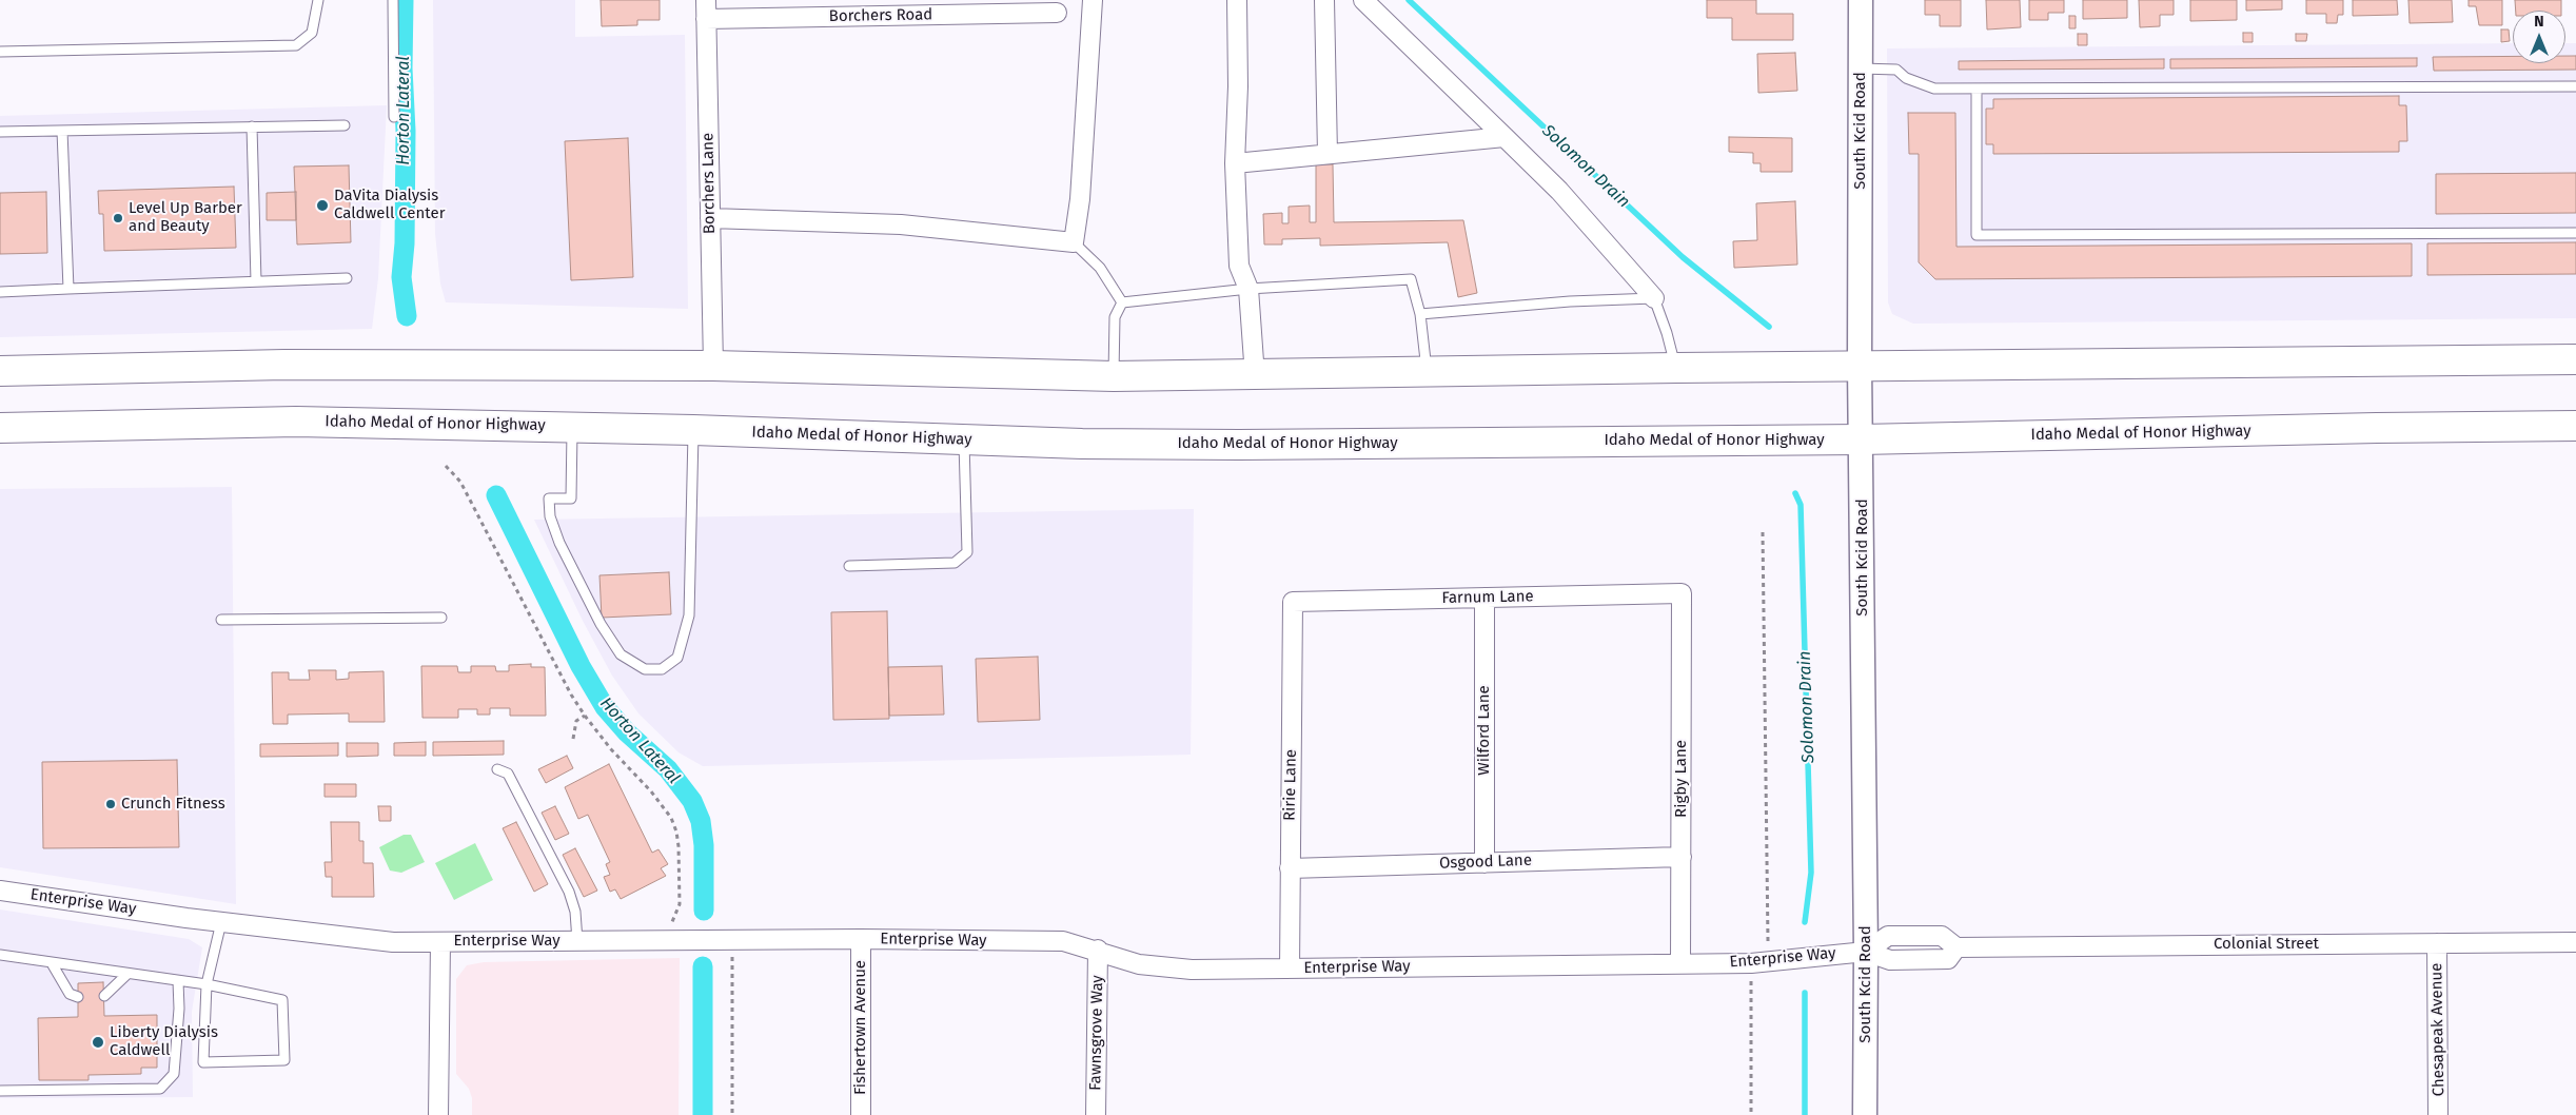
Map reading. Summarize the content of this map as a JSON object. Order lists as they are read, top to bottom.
{
  "streets": {
    "main road": ["Idaho Medal of Honor Highway"],
    "street": [
      "Borchers Road",
      "South Kcid Road",
      "Borchers Lane",
      "Farnum Lane",
      "Wilford Lane",
      "Rigby Lane",
      "Ririe Lane",
      "Osgood Lane",
      "Enterprise Way",
      "Colonial Street",
      "Fishertown Avenue",
      "Chesapeak Avenue",
      "Fawnsgrove Way"
    ]
  },
  "crossings": [
    ["Borchers Road", "Borchers Lane"],
    ["South Kcid Road", "Idaho Medal of Honor Highway"],
    ["South Kcid Road", "Enterprise Way"],
    ["South Kcid Road", "Colonial Street"],
    ["Farnum Lane", "Wilford Lane"],
    ["Farnum Lane", "Rigby Lane"],
    ["Farnum Lane", "Ririe Lane"],
    ["Wilford Lane", "Osgood Lane"],
    ["Rigby Lane", "Osgood Lane"],
    ["Rigby Lane", "Enterprise Way"],
    ["Ririe Lane", "Osgood Lane"],
    ["Ririe Lane", "Enterprise Way"],
    ["Enterprise Way", "Colonial Street"],
    ["Enterprise Way", "Fishertown Avenue"],
    ["Enterprise Way", "Fawnsgrove Way"],
    ["Colonial Street", "Chesapeak Avenue"]
  ],
  "water": ["Horton Lateral", "Solomon Drain"],
  "places": [
    "DaVita Dialysis Caldwell Center",
    "Level Up Barber and Beauty",
    "Crunch Fitness",
    "Liberty Dialysis Caldwell"
  ],
  "north": "top"
}
